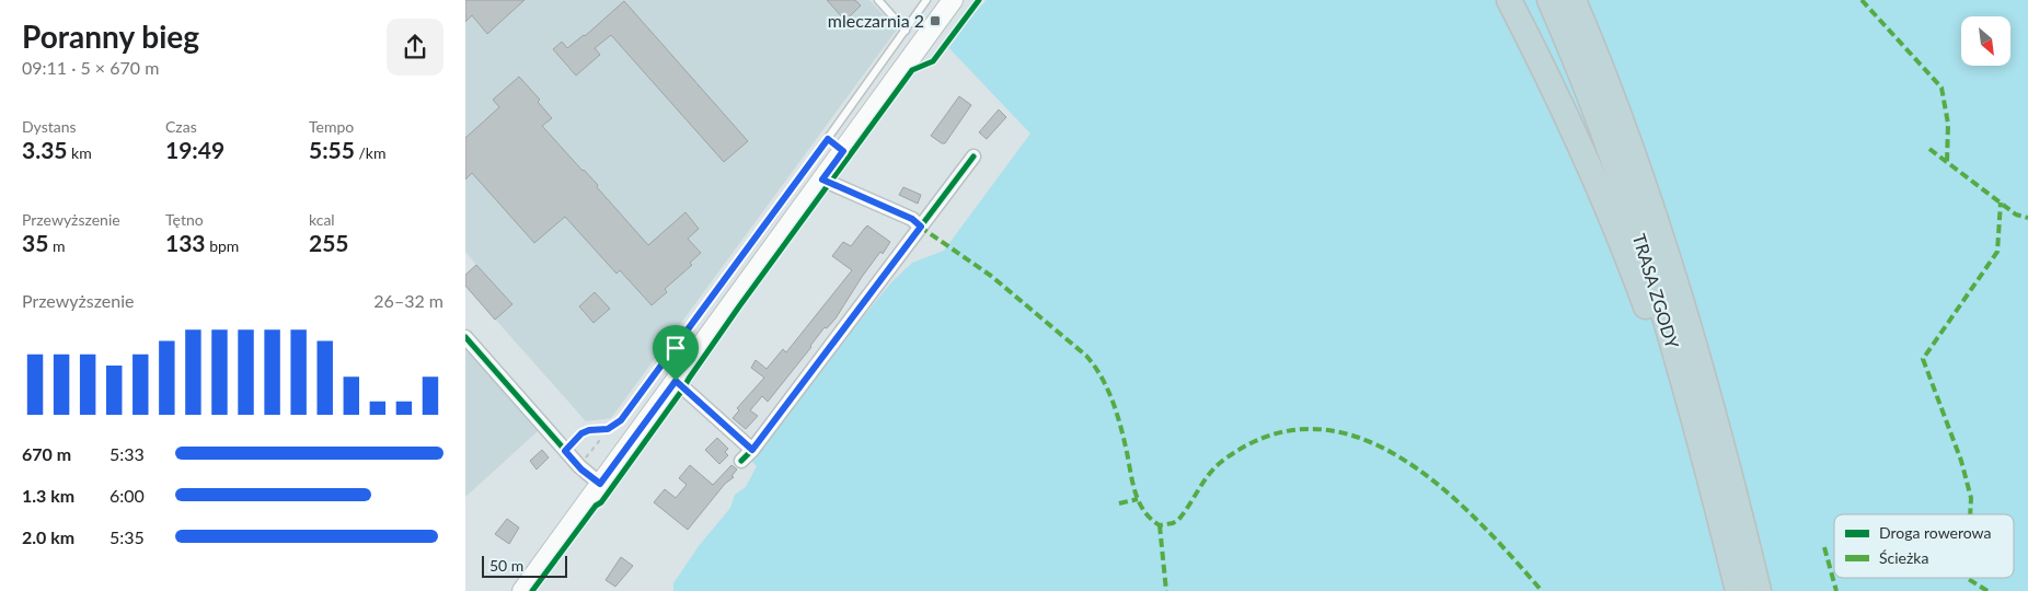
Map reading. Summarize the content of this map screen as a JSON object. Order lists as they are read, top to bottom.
{
  "streets": {
    "highway": ["TRASA ZGODY"]
  },
  "places": {
    "transit": ["mleczarnia 2"]
  },
  "legend": ["Droga rowerowa", "Ścieżka"],
  "scale_bar": "50 m",
  "north": "bottom right",
  "page": {
    "heading": ["Poranny bieg", "09:11 · 5 × 670 m"],
    "stats": [
      ["Dystans", "3.35 km"],
      ["Czas", "19:49"],
      ["Tempo", "5:55 /km"],
      ["Przewyższenie", "35 m"],
      ["Tętno", "133 bpm"],
      ["kcal", "255"]
    ],
    "chart": ["Przewyższenie", "26–32 m"],
    "list": [
      {
        "name": "670 m",
        "note": "5:33"
      },
      {
        "name": "1.3 km",
        "note": "6:00"
      },
      {
        "name": "2.0 km",
        "note": "5:35"
      }
    ],
    "scale": "50 m"
  }
}
